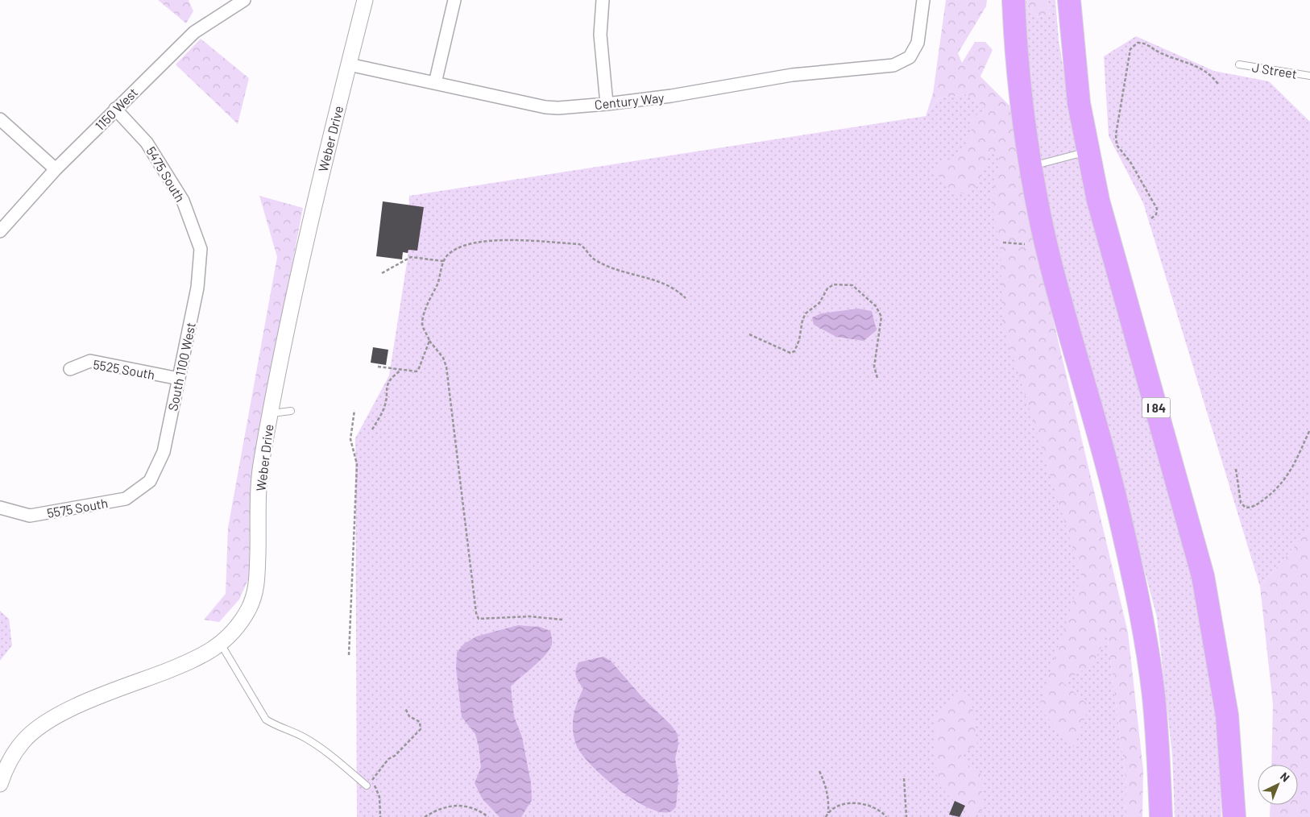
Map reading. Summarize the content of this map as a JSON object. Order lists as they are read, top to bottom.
{
  "streets": {
    "highway": ["I 84"],
    "street": [
      "Century Way",
      "1150 West",
      "Weber Drive",
      "5475 South",
      "South 1100 West",
      "5525 South",
      "5575 South"
    ],
    "lane": ["J Street"]
  },
  "crossings": [
    ["Century Way", "Weber Drive"],
    ["1150 West", "5475 South"],
    ["5475 South", "South 1100 West"],
    ["South 1100 West", "5525 South"],
    ["South 1100 West", "5575 South"]
  ],
  "north": "top right"
}
